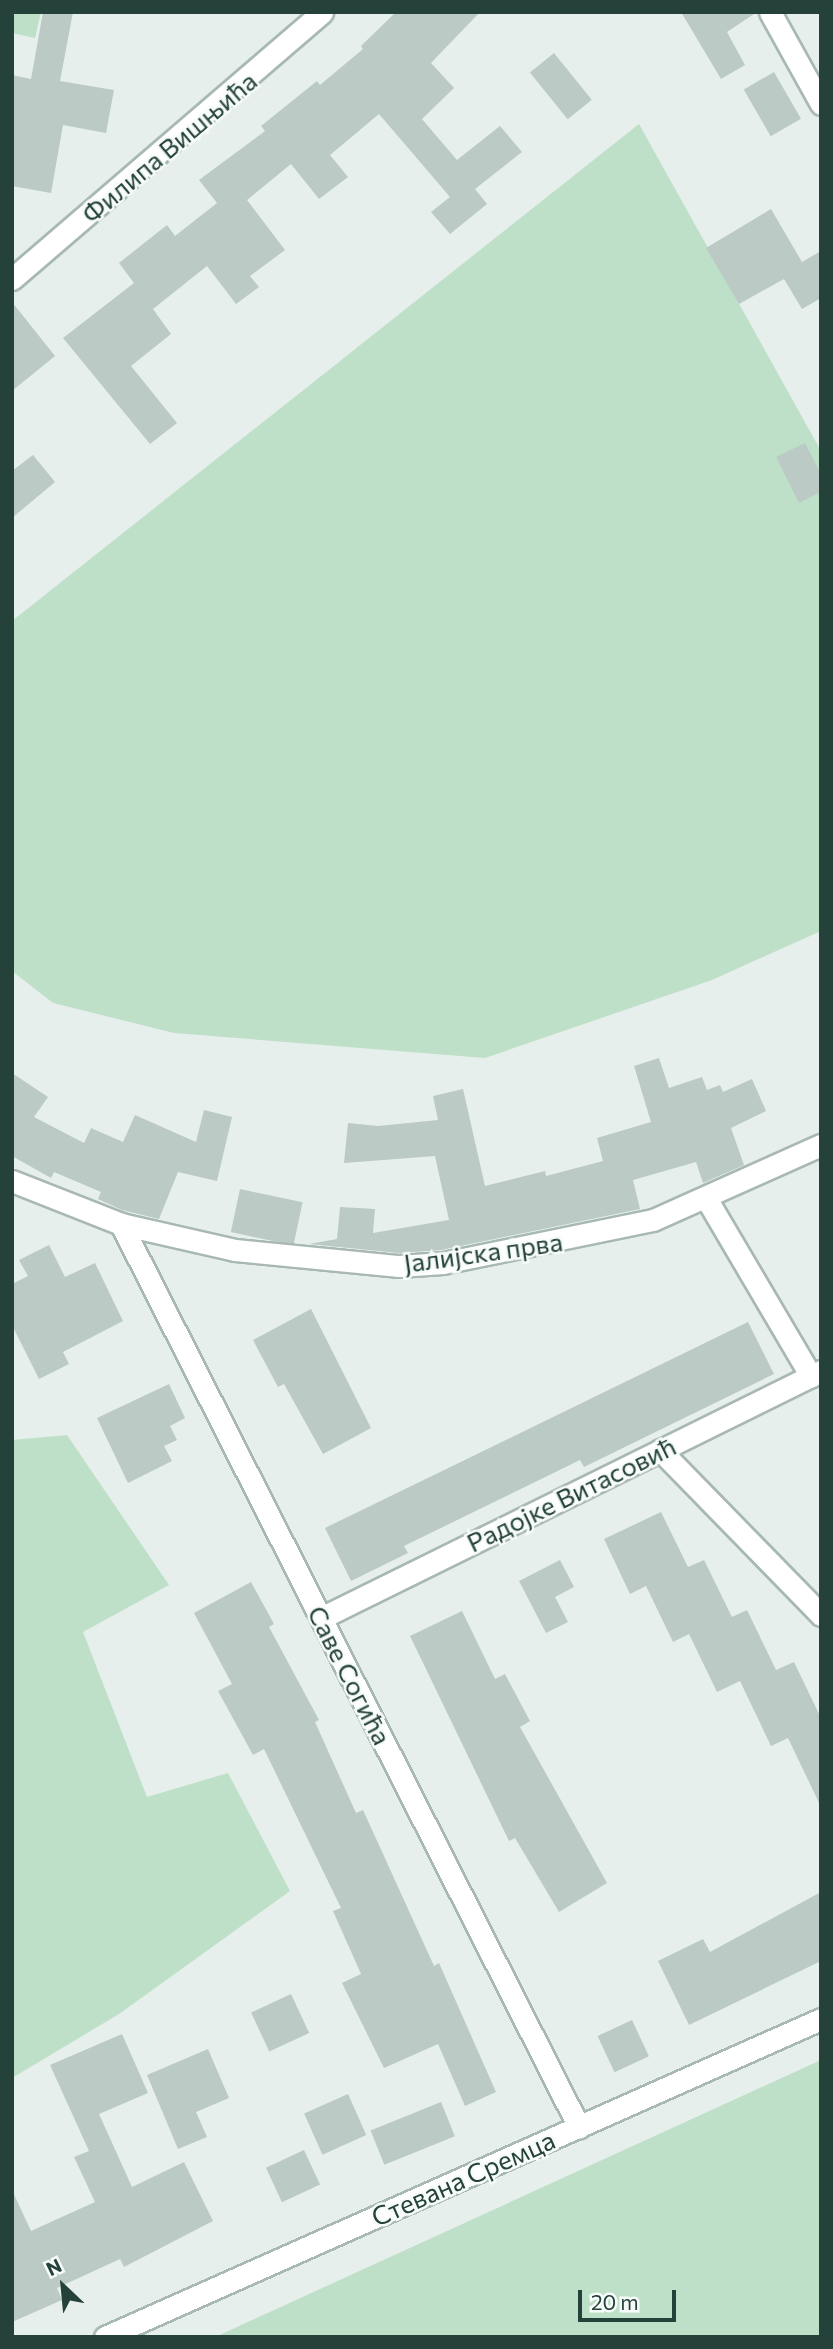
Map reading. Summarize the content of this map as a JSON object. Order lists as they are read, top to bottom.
{
  "streets": {
    "street": [
      "Филипа Вишњића",
      "Јалијска прва",
      "Радојке Витасовић",
      "Саве Согића",
      "Стевана Сремца"
    ]
  },
  "crossings": [
    ["Јалијска прва", "Саве Согића"],
    ["Радојке Витасовић", "Саве Согића"],
    ["Саве Согића", "Стевана Сремца"]
  ],
  "scale_bar": "20 m",
  "north": "top left"
}
